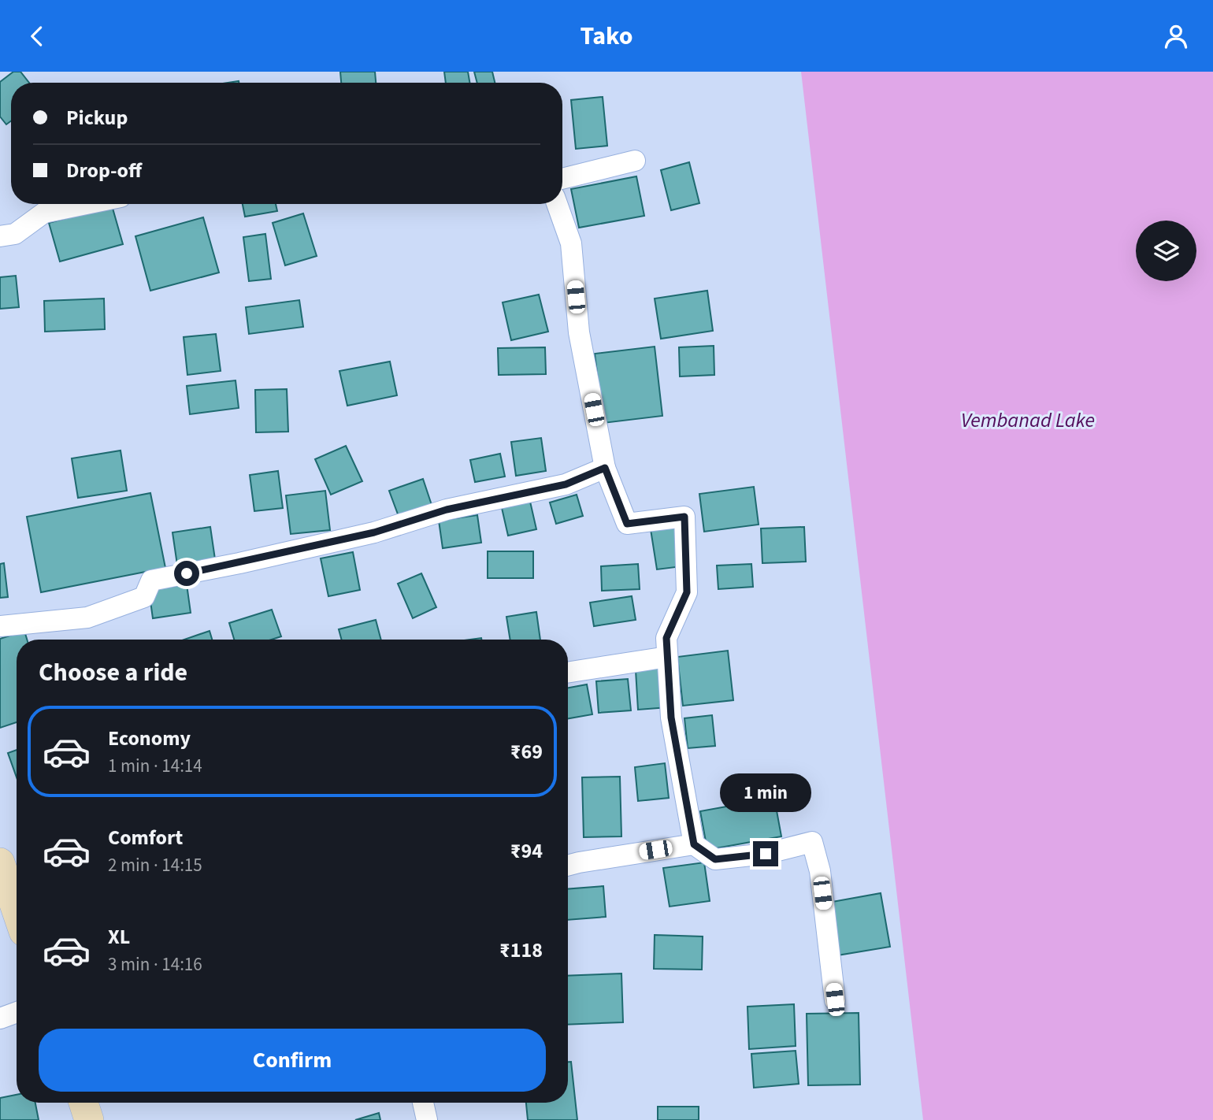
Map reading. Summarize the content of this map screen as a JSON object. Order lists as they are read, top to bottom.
{
  "water": ["Vembanad Lake"],
  "page": {
    "header": "Tako",
    "banner": ["Pickup", "Drop-off"],
    "heading": "Choose a ride",
    "list": [
      {
        "name": "Economy",
        "note": "1 min · 14:14",
        "value": "₹69"
      },
      {
        "name": "Comfort",
        "note": "2 min · 14:15",
        "value": "₹94"
      },
      {
        "name": "XL",
        "note": "3 min · 14:16",
        "value": "₹118"
      }
    ],
    "bubble": "1 min",
    "buttons": "Confirm"
  }
}
